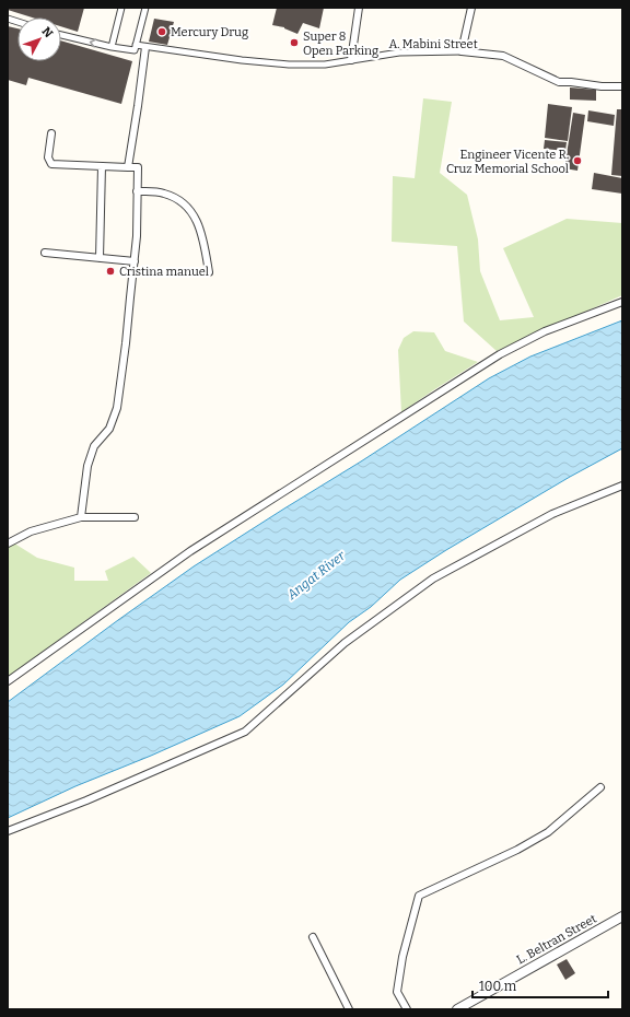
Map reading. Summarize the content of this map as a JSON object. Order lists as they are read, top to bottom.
{
  "streets": {
    "street": ["A. Mabini Street", "L. Beltran Street"]
  },
  "water": ["Angat River"],
  "places": [
    "Mercury Drug",
    "Super 8 Open Parking",
    "Engineer Vicente R. Cruz Memorial School",
    "Cristina manuel"
  ],
  "scale_bar": "100 m",
  "north": "top right"
}
